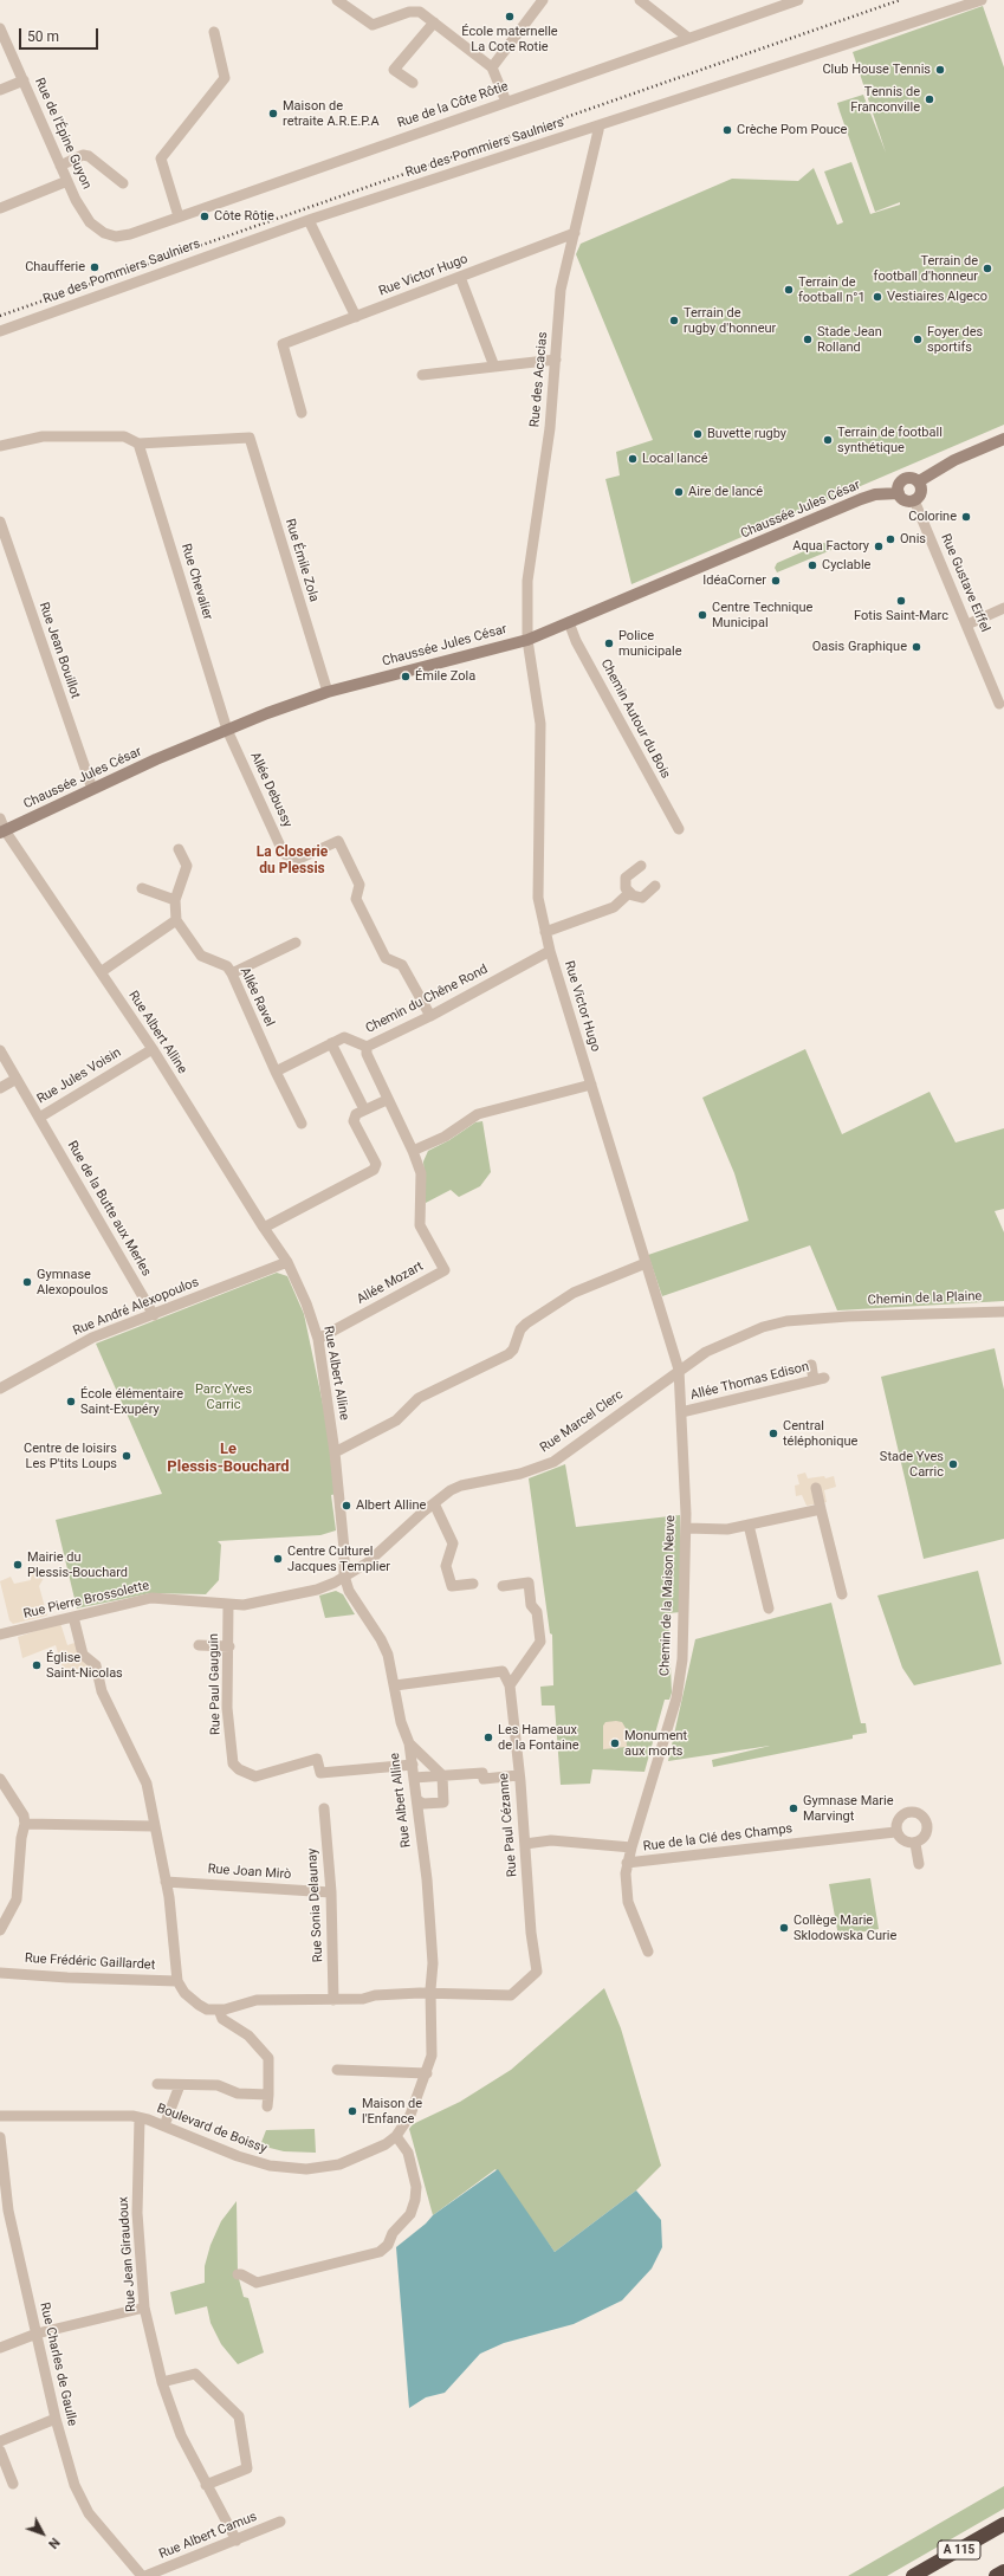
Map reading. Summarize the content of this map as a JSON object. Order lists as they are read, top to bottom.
{
  "streets": {
    "highway": ["A 115"],
    "street": [
      "Rue de la Côte Rôtie",
      "Rue de l'Épine Guyon",
      "Rue des Pommiers Saulniers",
      "Rue Victor Hugo",
      "Rue des Acacias",
      "Chaussée Jules César",
      "Rue Émile Zola",
      "Rue Chevalier",
      "Rue Gustave Eiffel",
      "Rue Jean Bouillot",
      "Chemin Autour du Bois",
      "Allée Debussy",
      "Allée Ravel",
      "Chemin du Chêne Rond",
      "Rue Albert Alline",
      "Rue Jules Voisin",
      "Rue de la Butte aux Merles",
      "Allée Mozart",
      "Chemin de la Plaine",
      "Rue André Alexopoulos",
      "Allée Thomas Edison",
      "Rue Marcel Clerc",
      "Chemin de la Maison Neuve",
      "Rue Pierre Brossolette",
      "Rue Paul Gauguin",
      "Rue Paul Cézanne",
      "Rue de la Clé des Champs",
      "Rue Joan Mirò",
      "Rue Sonia Delaunay",
      "Rue Frédéric Gaillardet",
      "Boulevard de Boissy",
      "Rue Jean Giraudoux",
      "Rue Charles de Gaulle",
      "Rue Albert Camus"
    ]
  },
  "crossings": [
    ["Rue de la Côte Rôtie", "Rue de l'Épine Guyon"],
    ["Rue des Pommiers Saulniers", "Rue des Acacias"],
    ["Rue Victor Hugo", "Rue des Acacias"],
    ["Rue Victor Hugo", "Chaussée Jules César"],
    ["Rue Victor Hugo", "Chemin du Chêne Rond"],
    ["Rue Victor Hugo", "Rue Marcel Clerc"],
    ["Rue Victor Hugo", "Chemin de la Maison Neuve"],
    ["Rue des Acacias", "Chaussée Jules César"],
    ["Chaussée Jules César", "Rue Émile Zola"],
    ["Chaussée Jules César", "Rue Chevalier"],
    ["Chaussée Jules César", "Rue Gustave Eiffel"],
    ["Chaussée Jules César", "Rue Jean Bouillot"],
    ["Chaussée Jules César", "Chemin Autour du Bois"],
    ["Chaussée Jules César", "Allée Debussy"],
    ["Chaussée Jules César", "Rue Albert Alline"],
    ["Rue Émile Zola", "Rue Chevalier"],
    ["Rue Chevalier", "Allée Debussy"],
    ["Allée Debussy", "Chemin du Chêne Rond"],
    ["Chemin du Chêne Rond", "Allée Mozart"],
    ["Rue Albert Alline", "Rue Jules Voisin"],
    ["Rue Albert Alline", "Allée Mozart"],
    ["Rue Albert Alline", "Rue André Alexopoulos"],
    ["Rue Albert Alline", "Rue Marcel Clerc"],
    ["Rue Albert Alline", "Rue Pierre Brossolette"],
    ["Rue Albert Alline", "Rue Paul Gauguin"],
    ["Rue Albert Alline", "Rue Paul Cézanne"],
    ["Rue Albert Alline", "Boulevard de Boissy"],
    ["Rue Jules Voisin", "Rue de la Butte aux Merles"],
    ["Rue de la Butte aux Merles", "Rue André Alexopoulos"],
    ["Chemin de la Plaine", "Rue Marcel Clerc"],
    ["Allée Thomas Edison", "Chemin de la Maison Neuve"],
    ["Rue Marcel Clerc", "Chemin de la Maison Neuve"],
    ["Rue Marcel Clerc", "Rue Pierre Brossolette"],
    ["Chemin de la Maison Neuve", "Rue de la Clé des Champs"],
    ["Rue Pierre Brossolette", "Rue Paul Gauguin"],
    ["Rue Paul Cézanne", "Boulevard de Boissy"],
    ["Rue Joan Mirò", "Rue Sonia Delaunay"],
    ["Boulevard de Boissy", "Rue Jean Giraudoux"],
    ["Rue Jean Giraudoux", "Rue Albert Camus"],
    ["Rue Charles de Gaulle", "Rue Albert Camus"]
  ],
  "districts": ["La Closerie du Plessis", "Le Plessis-Bouchard"],
  "parks": ["Parc Yves Carric"],
  "places": [
    "École maternelle La Cote Rotie",
    "Club House Tennis",
    "Tennis de Franconville",
    "Maison de retraite A.R.E.P.A",
    "Crèche Pom Pouce",
    "Côte Rôtie",
    "Chaufferie",
    "Terrain de football d'honneur",
    "Terrain de football n°1",
    "Vestiaires Algeco",
    "Terrain de rugby d'honneur",
    "Stade Jean Rolland",
    "Foyer des sportifs",
    "Buvette rugby",
    "Terrain de football synthétique",
    "Local lancé",
    "Aire de lancé",
    "Colorine",
    "Onis",
    "Aqua Factory",
    "Cyclable",
    "IdéaCorner",
    "Fotis Saint-Marc",
    "Centre Technique Municipal",
    "Police municipale",
    "Oasis Graphique",
    "Émile Zola",
    "Gymnase Alexopoulos",
    "École élémentaire Saint-Exupéry",
    "Central téléphonique",
    "Centre de loisirs Les P'tits Loups",
    "Stade Yves Carric",
    "Albert Alline",
    "Centre Culturel Jacques Templier",
    "Mairie du Plessis-Bouchard",
    "Église Saint-Nicolas",
    "Les Hameaux de la Fontaine",
    "Monument aux morts",
    "Gymnase Marie Marvingt",
    "Collège Marie Sklodowska Curie",
    "Maison de l'Enfance"
  ],
  "scale_bar": "50 m",
  "north": "bottom right"
}
